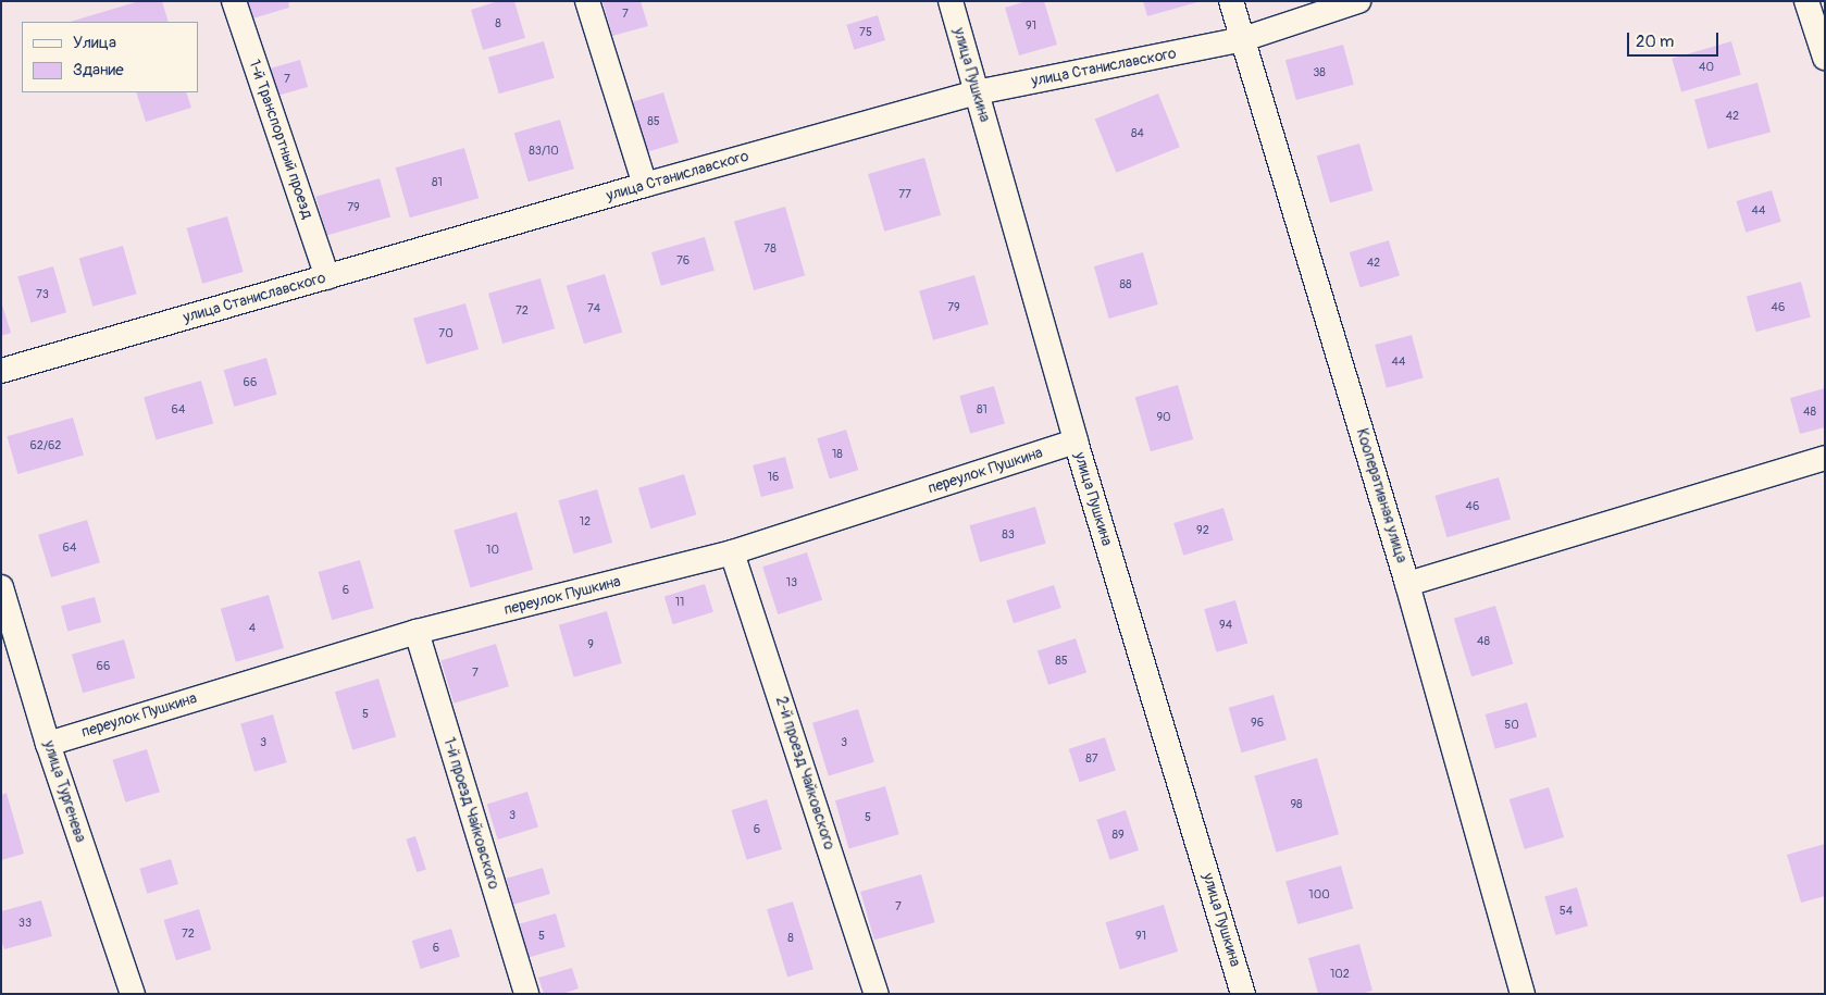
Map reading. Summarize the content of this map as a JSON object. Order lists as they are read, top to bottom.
{
  "streets": {
    "street": [
      "улица Станиславского",
      "улица Пушкина",
      "1-й Транспортный проезд",
      "переулок Пушкина",
      "Кооперативная улица",
      "2-й проезд Чайковского",
      "улица Тургенева",
      "1-й проезд Чайковского"
    ]
  },
  "crossings": [
    ["улица Станиславского", "улица Пушкина"],
    ["улица Станиславского", "1-й Транспортный проезд"],
    ["улица Станиславского", "Кооперативная улица"],
    ["улица Пушкина", "переулок Пушкина"],
    ["переулок Пушкина", "2-й проезд Чайковского"],
    ["переулок Пушкина", "улица Тургенева"],
    ["переулок Пушкина", "1-й проезд Чайковского"]
  ],
  "house_numbers": [
    "7",
    "8",
    "91",
    "75",
    "40",
    "38",
    "7",
    "42",
    "85",
    "84",
    "83/10",
    "81",
    "77",
    "79",
    "44",
    "78",
    "76",
    "42",
    "88",
    "73",
    "79",
    "46",
    "74",
    "72",
    "70",
    "44",
    "66",
    "64",
    "81",
    "48",
    "90",
    "62/62",
    "18",
    "16",
    "46",
    "12",
    "92",
    "83",
    "64",
    "10",
    "13",
    "6",
    "11",
    "94",
    "4",
    "48",
    "9",
    "85",
    "66",
    "7",
    "5",
    "96",
    "50",
    "3",
    "3",
    "87",
    "98",
    "3",
    "5",
    "6",
    "89",
    "100",
    "7",
    "54",
    "33",
    "72",
    "5",
    "91",
    "8",
    "6",
    "102"
  ],
  "legend": ["Улица", "Здание"],
  "scale_bar": "20 m"
}
